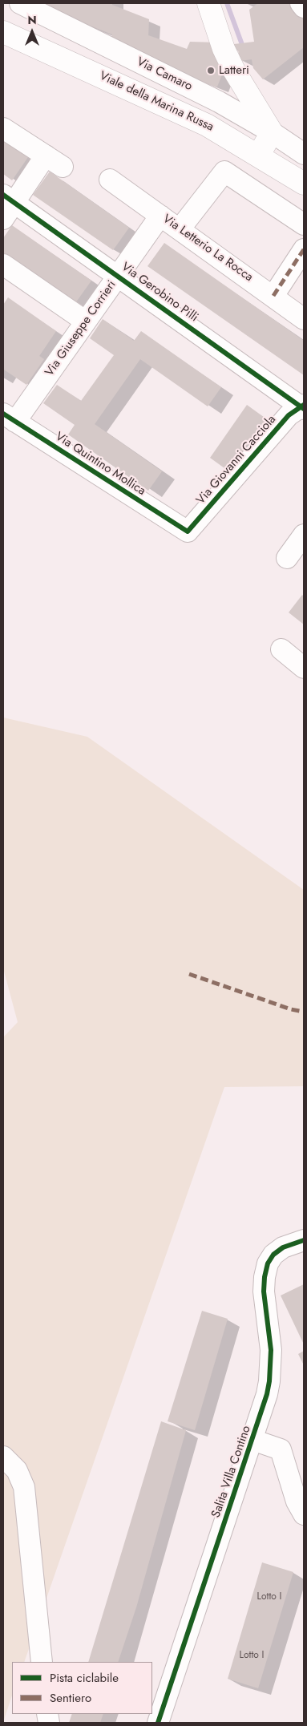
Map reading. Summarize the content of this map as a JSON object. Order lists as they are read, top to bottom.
{
  "streets": {
    "main road": ["Viale della Marina Russa"],
    "street": [
      "Via Camaro",
      "Via Letterio La Rocca",
      "Via Gerobino Pilli",
      "Via Giuseppe Corrieri",
      "Via Giovanni Cacciola",
      "Via Quintino Mollica",
      "Salita Villa Contino"
    ]
  },
  "crossings": [
    ["Via Letterio La Rocca", "Via Giuseppe Corrieri"],
    ["Via Gerobino Pilli", "Via Giuseppe Corrieri"],
    ["Via Gerobino Pilli", "Via Giovanni Cacciola"],
    ["Via Giuseppe Corrieri", "Via Quintino Mollica"],
    ["Via Giovanni Cacciola", "Via Quintino Mollica"]
  ],
  "places": ["Latteri"],
  "house_numbers": ["Lotto I", "Lotto I"],
  "legend": ["Pista ciclabile", "Sentiero"],
  "north": "top"
}
